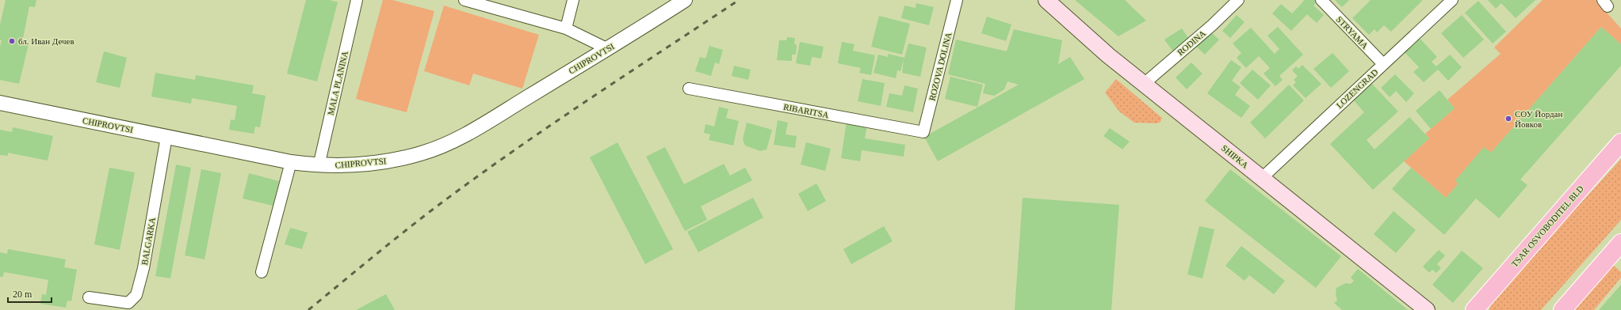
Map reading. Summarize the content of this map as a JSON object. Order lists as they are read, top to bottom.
{
  "streets": {
    "main road": ["SHIPKA", "TSAR OSVOBODITEL BLD"],
    "street": [
      "STRYAMA",
      "RODINA",
      "CHIPROVTSI",
      "ROZOVA DOLINA",
      "MALA PLANINA",
      "LOZENGRAD",
      "RIBARITSA",
      "BALGARKA"
    ]
  },
  "crossings": [
    ["STRYAMA", "LOZENGRAD"],
    ["RODINA", "SHIPKA"],
    ["CHIPROVTSI", "MALA PLANINA"],
    ["CHIPROVTSI", "BALGARKA"],
    ["ROZOVA DOLINA", "RIBARITSA"],
    ["LOZENGRAD", "SHIPKA"]
  ],
  "places": ["бл. Иван Дечев", "СОУ Йордан Йовков"],
  "scale_bar": "20 m"
}
